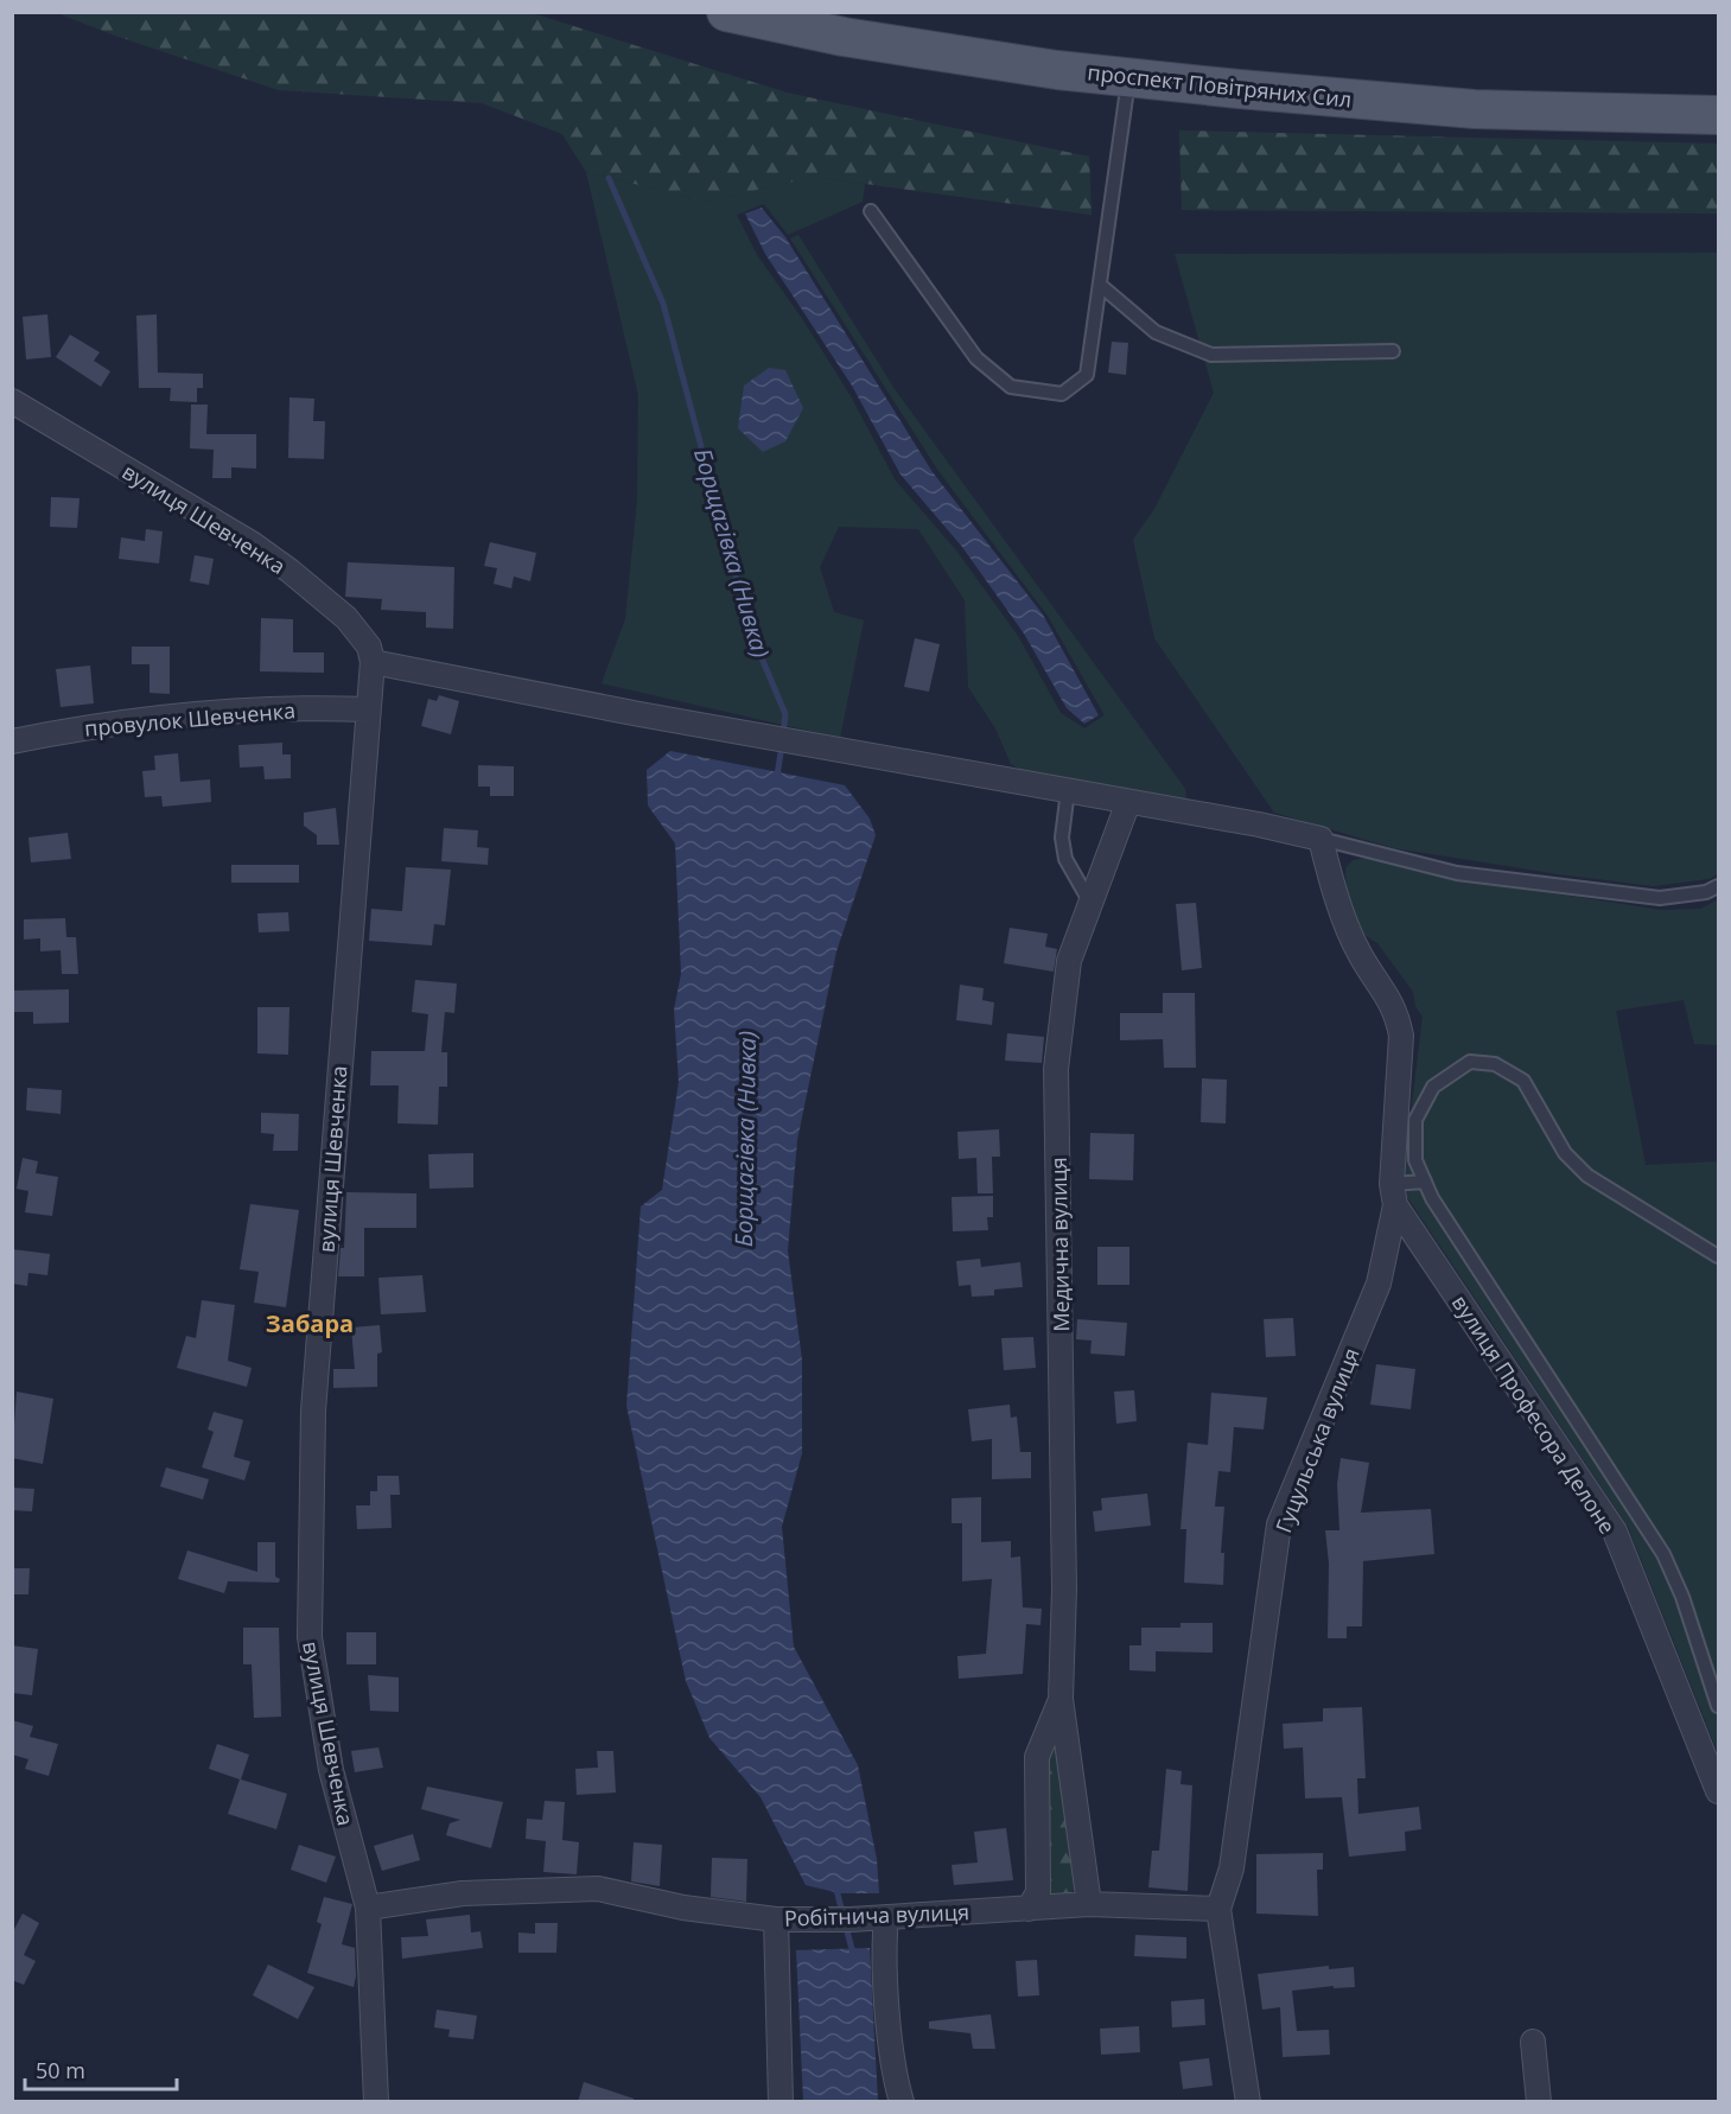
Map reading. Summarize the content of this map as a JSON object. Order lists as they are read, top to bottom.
{
  "streets": {
    "main road": ["проспект Повітряних Сил"],
    "street": [
      "вулиця Шевченка",
      "провулок Шевченка",
      "Медична вулиця",
      "вулиця Професора Делоне",
      "Гуцульська вулиця",
      "Робітнича вулиця"
    ]
  },
  "crossings": [
    ["вулиця Шевченка", "провулок Шевченка"],
    ["вулиця Шевченка", "Робітнича вулиця"],
    ["Медична вулиця", "Робітнича вулиця"],
    ["вулиця Професора Делоне", "Гуцульська вулиця"],
    ["Гуцульська вулиця", "Робітнича вулиця"]
  ],
  "districts": ["Забара"],
  "water": ["Борщагівка (Нивка)"],
  "scale_bar": "50 m"
}
